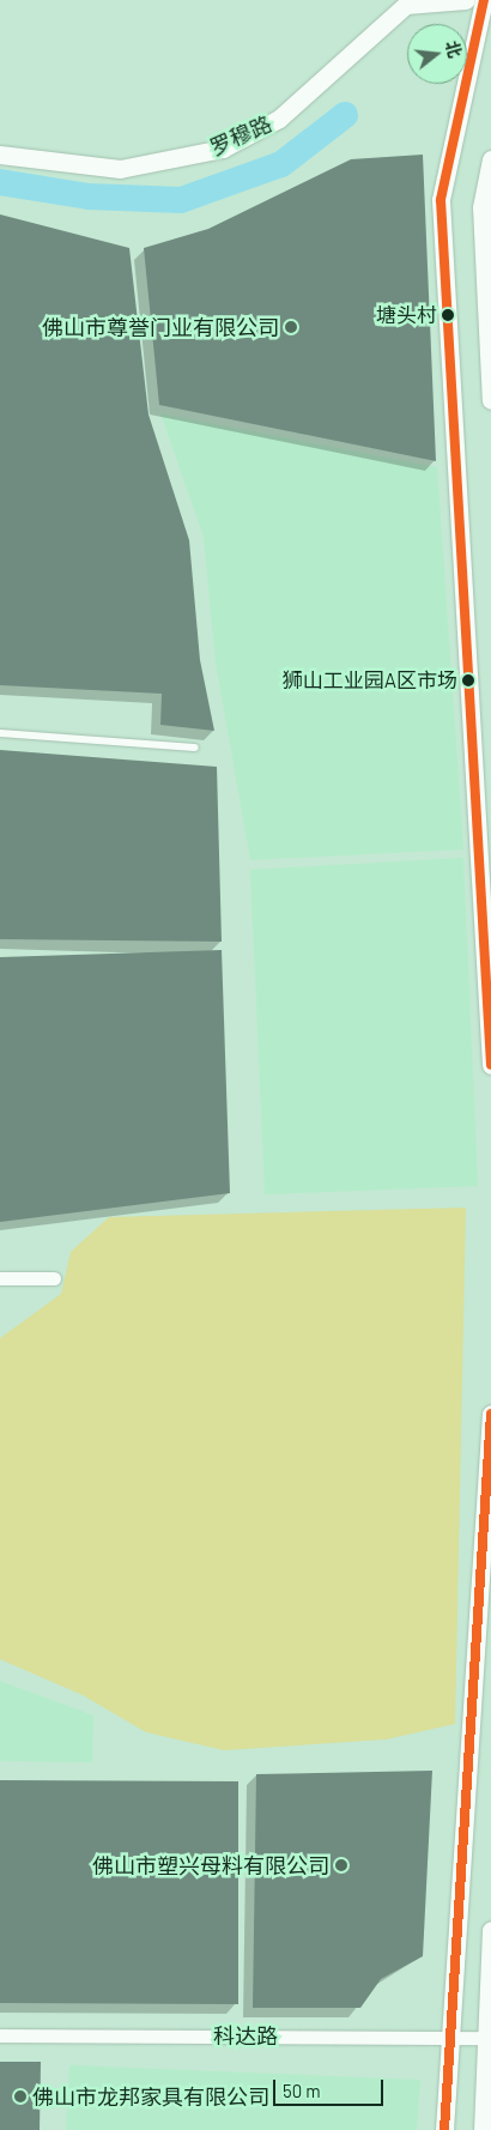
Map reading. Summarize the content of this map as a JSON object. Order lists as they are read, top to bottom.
{
  "streets": {
    "main road": ["罗穆路"],
    "street": ["科达路"]
  },
  "places": [
    "塘头村",
    "佛山市尊誉门业有限公司",
    "狮山工业园A区市场",
    "佛山市塑兴母料有限公司",
    "佛山市龙邦家具有限公司"
  ],
  "scale_bar": "50 m",
  "north": "right"
}
